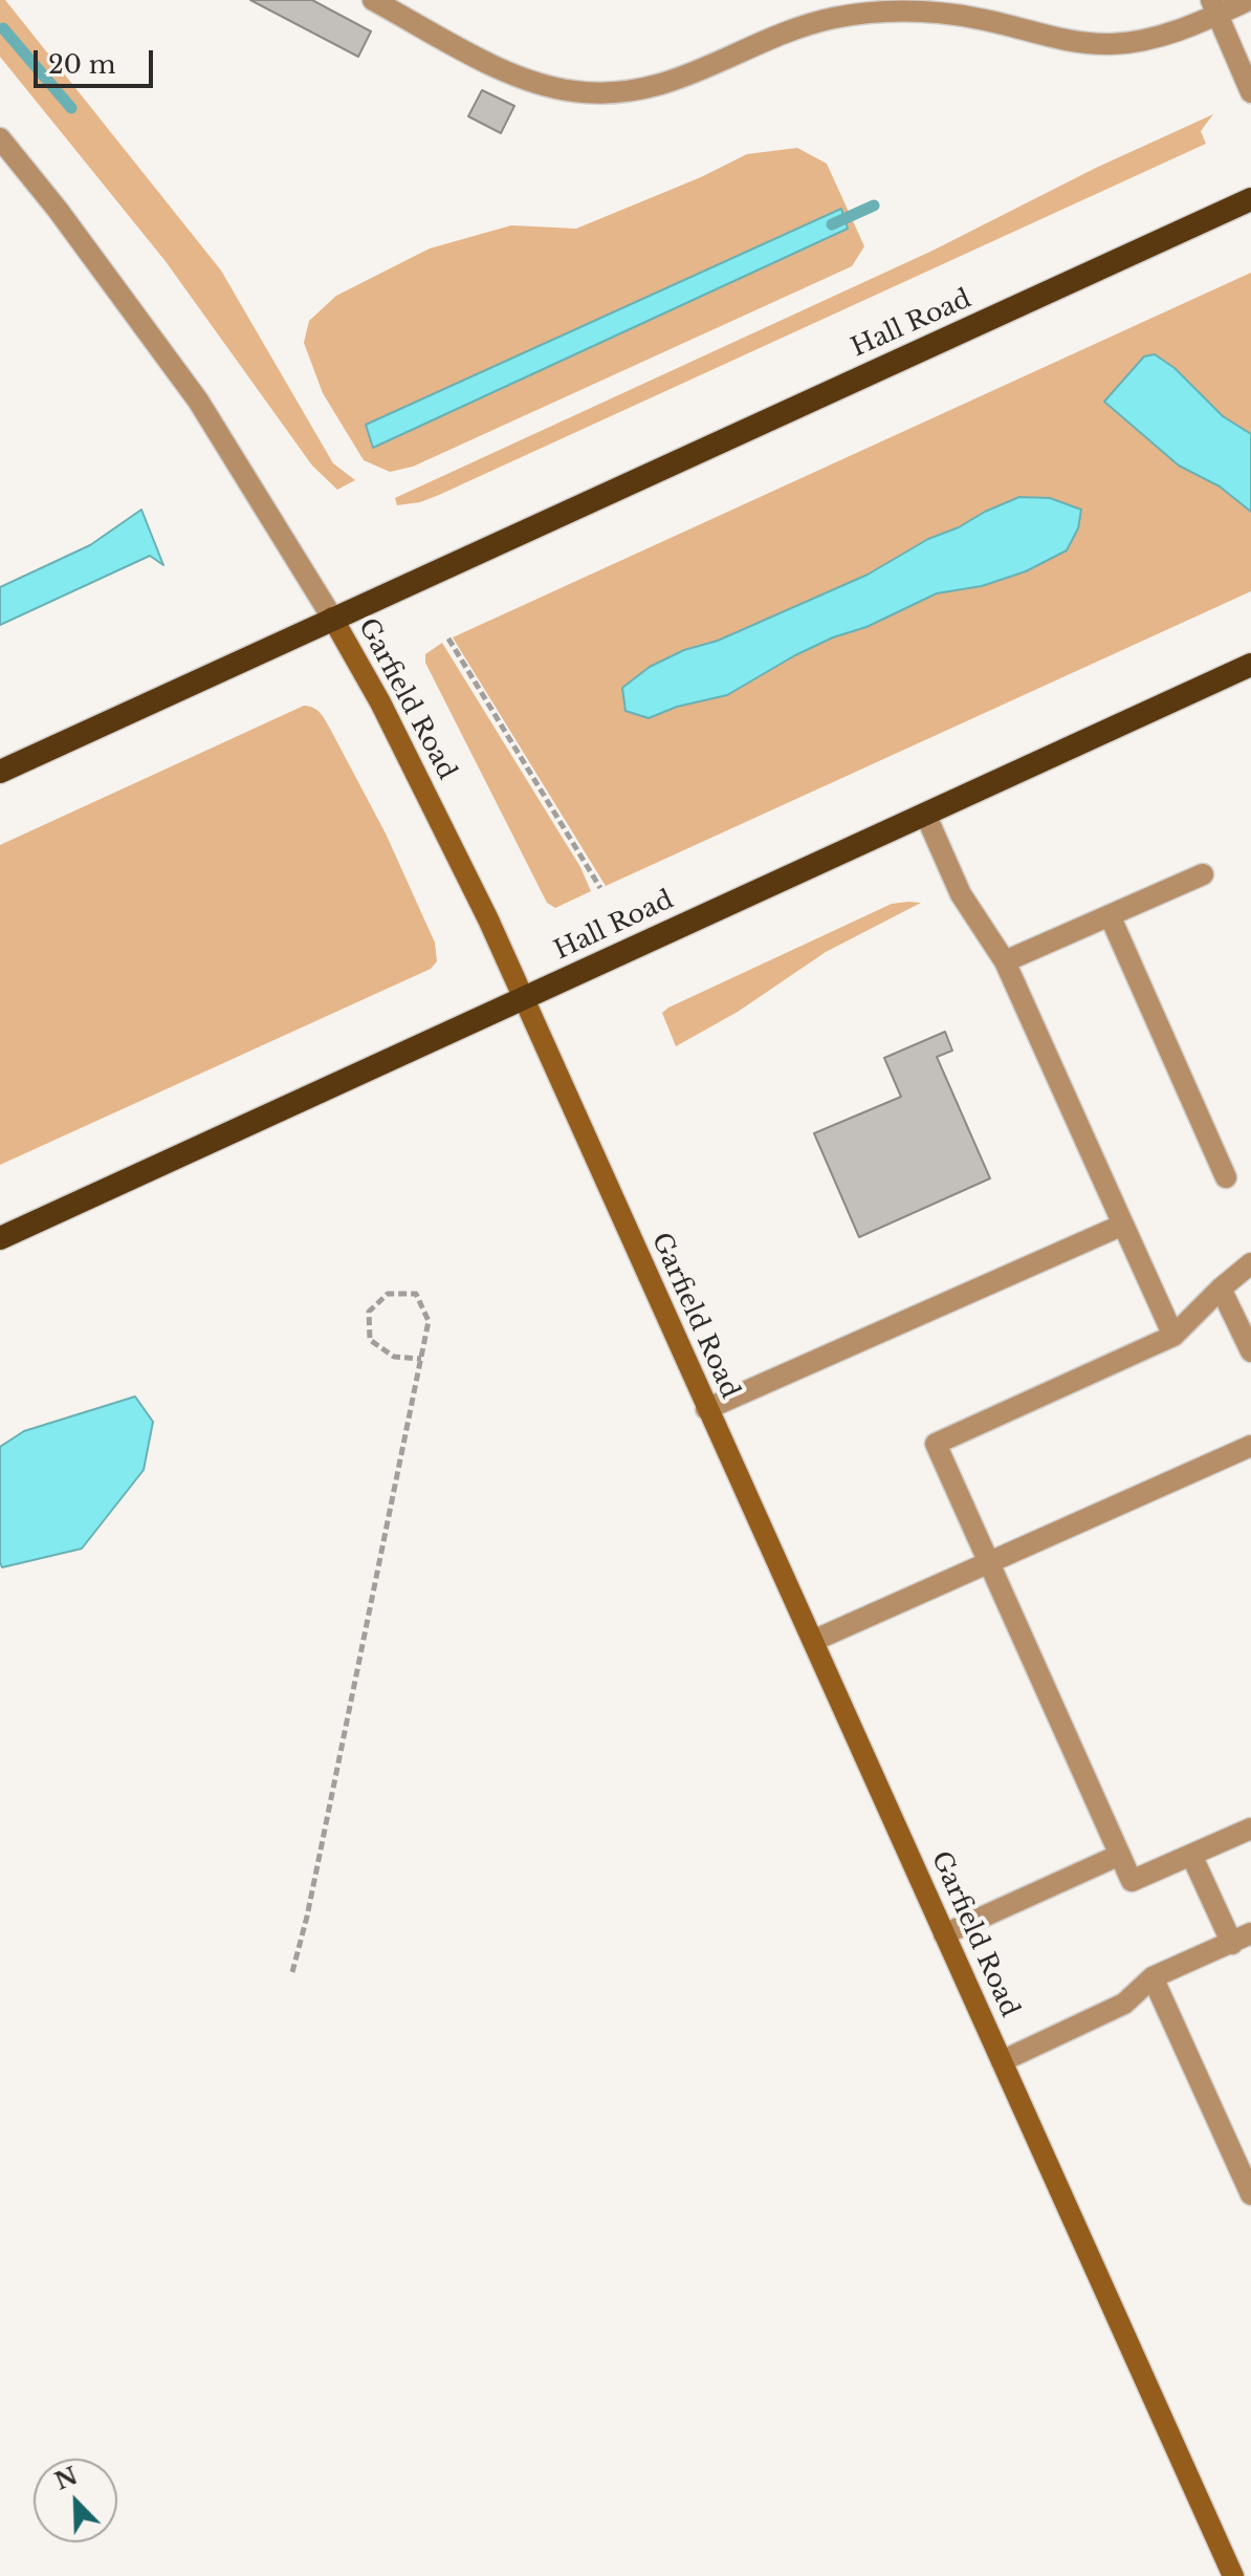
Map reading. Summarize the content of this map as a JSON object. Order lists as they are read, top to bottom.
{
  "streets": {
    "highway": ["Hall Road"],
    "main road": ["Garfield Road"]
  },
  "crossings": [
    ["Hall Road", "Garfield Road"]
  ],
  "scale_bar": "20 m",
  "north": "top left"
}
